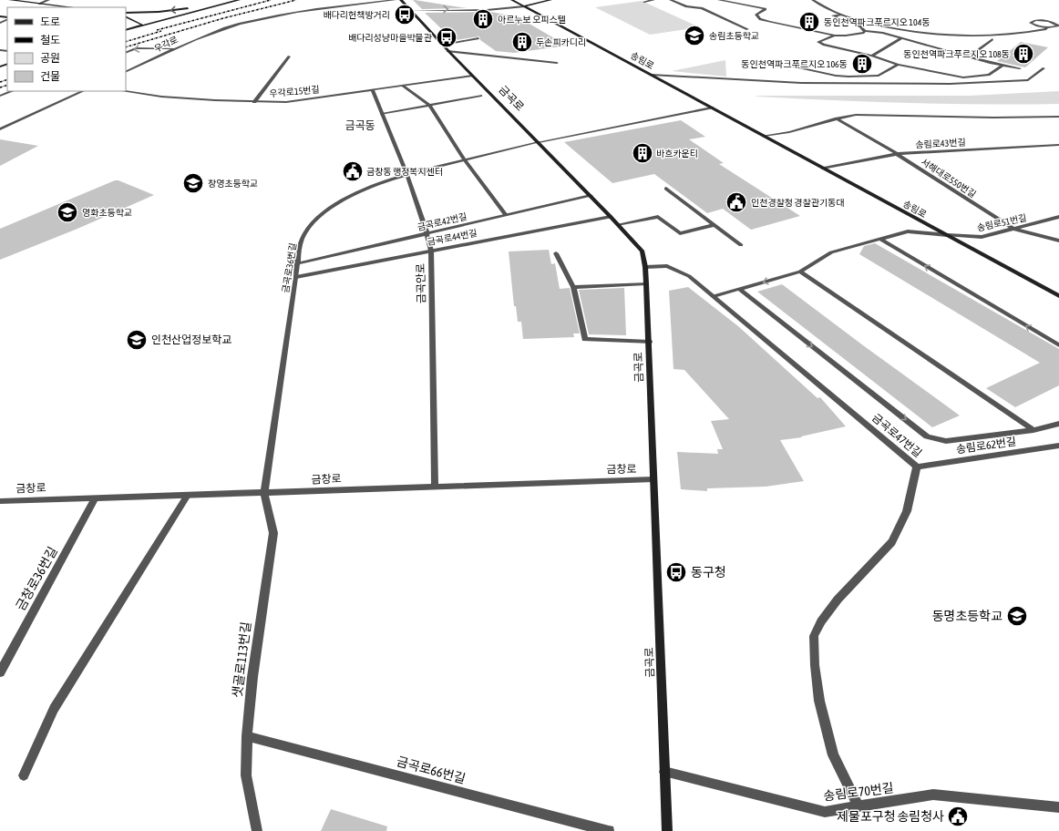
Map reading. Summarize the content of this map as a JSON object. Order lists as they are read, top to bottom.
{
  "streets": {
    "main road": ["송림로", "금곡로"],
    "street": [
      "우각로",
      "우각로15번길",
      "송림로43번길",
      "서해대로550번길",
      "금곡로42번길",
      "송림로51번길",
      "금곡로44번길",
      "금곡로36번길",
      "금곡안로",
      "금곡로47번길",
      "송림로62번길",
      "금창로",
      "금창로36번길",
      "샛골로113번길",
      "금곡로66번길",
      "송림로70번길"
    ]
  },
  "crossings": [
    ["송림로", "송림로43번길"],
    ["송림로", "송림로51번길"],
    ["송림로", "금곡로36번길"],
    ["우각로15번길", "금곡로"],
    ["우각로15번길", "금곡안로"],
    ["금곡로", "금곡로42번길"],
    ["금곡로", "금곡로44번길"],
    ["금곡로", "금곡로36번길"],
    ["금곡로", "금곡로47번길"],
    ["금곡로", "금창로"],
    ["금곡로", "송림로70번길"],
    ["송림로43번길", "서해대로550번길"],
    ["서해대로550번길", "송림로51번길"],
    ["금곡로42번길", "금곡로36번길"],
    ["금곡로42번길", "금곡안로"],
    ["송림로51번길", "금곡로47번길"],
    ["금곡로44번길", "금곡로36번길"],
    ["금곡로44번길", "금곡안로"],
    ["금곡로36번길", "금곡안로"],
    ["금곡로36번길", "금창로"],
    ["금곡로36번길", "샛골로113번길"],
    ["금곡안로", "금창로"],
    ["금곡로47번길", "송림로62번길"],
    ["금곡로47번길", "송림로70번길"],
    ["금창로", "금창로36번길"],
    ["금창로", "샛골로113번길"],
    ["샛골로113번길", "금곡로66번길"]
  ],
  "districts": ["금곡동"],
  "places": {
    "bus stop": ["배다리헌책방거리", "배다리성냥마을박물관", "동구청"],
    "building": [
      "아르누보 오피스텔",
      "동인천역파크푸르지오 104동",
      "두손피카디리",
      "동인천역파크푸르지오 108동",
      "동인천역파크푸르지오 106동",
      "바흐카운티"
    ],
    "school or university": [
      "송림초등학교",
      "창영초등학교",
      "영화초등학교",
      "인천산업정보학교",
      "동명초등학교"
    ],
    "public building": ["금창동 행정복지센터", "인천경찰청 경찰관기동대", "제물포구청 송림청사"]
  },
  "legend": [
    "도로",
    "철도",
    "공원",
    "건물"
  ]
}
